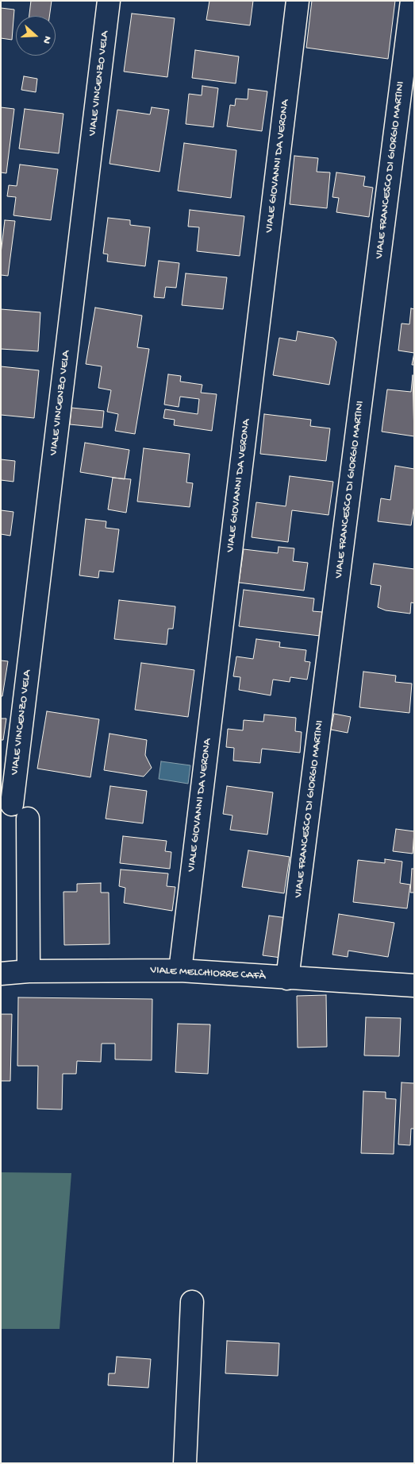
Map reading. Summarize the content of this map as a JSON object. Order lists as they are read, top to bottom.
{
  "streets": {
    "street": [
      "VIALE VINCENZO VELA",
      "VIALE GIOVANNI DA VERONA",
      "VIALE FRANCESCO DI GIORGIO MARTINI",
      "VIALE MELCHIORRE CAFÀ"
    ]
  },
  "crossings": [
    ["VIALE GIOVANNI DA VERONA", "VIALE MELCHIORRE CAFÀ"],
    ["VIALE FRANCESCO DI GIORGIO MARTINI", "VIALE MELCHIORRE CAFÀ"]
  ],
  "north": "right"
}
